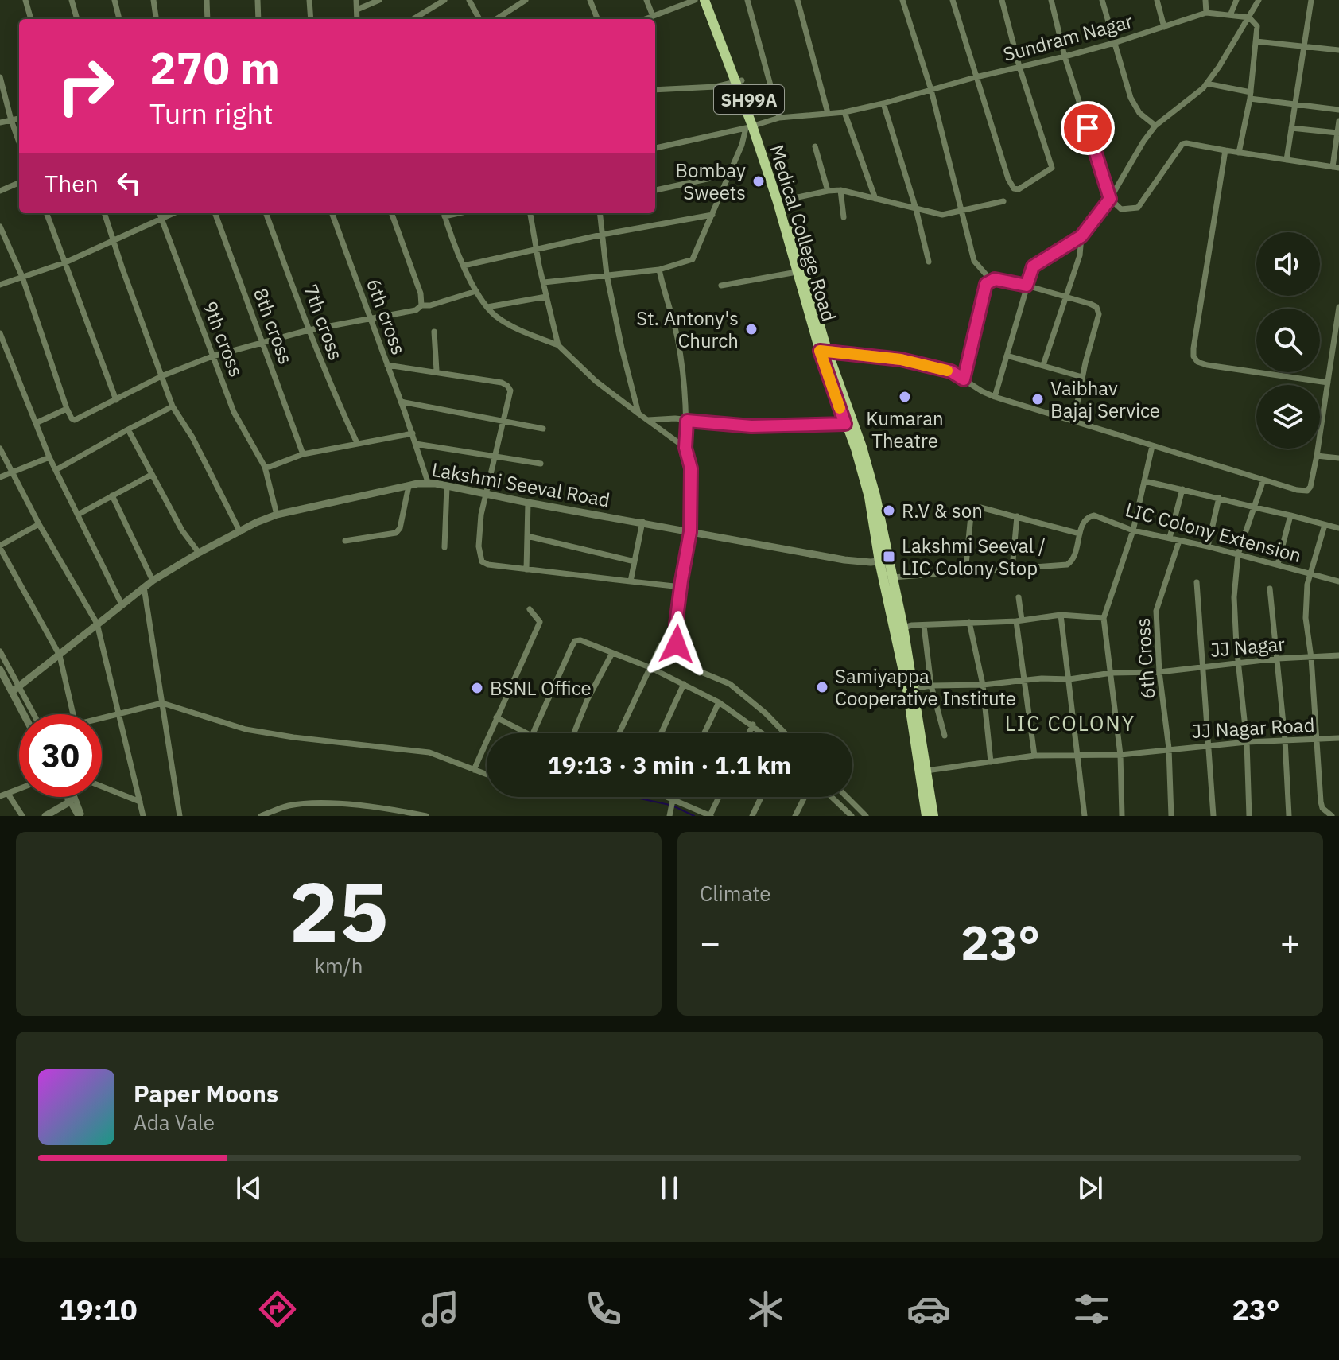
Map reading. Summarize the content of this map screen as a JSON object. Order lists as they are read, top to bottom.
{
  "streets": {
    "main road": ["SH99A", "Medical College Road"],
    "street": [
      "Sundram Nagar",
      "6th cross",
      "7th cross",
      "8th cross",
      "9th cross",
      "Lakshmi Seeval Road",
      "LIC Colony Extension",
      "JJ Nagar",
      "6th Cross",
      "JJ Nagar Road"
    ]
  },
  "crossings": [
    ["Sundram Nagar", "Medical College Road"],
    ["Medical College Road", "Lakshmi Seeval Road"],
    ["Medical College Road", "JJ Nagar"],
    ["Medical College Road", "JJ Nagar Road"],
    ["6th cross", "Lakshmi Seeval Road"],
    ["9th cross", "Lakshmi Seeval Road"],
    ["LIC Colony Extension", "6th Cross"],
    ["JJ Nagar", "6th Cross"],
    ["6th Cross", "JJ Nagar Road"]
  ],
  "districts": ["LIC COLONY"],
  "places": {
    "other": [
      "Bombay Sweets",
      "St. Antony's Church",
      "Kumaran Theatre",
      "Vaibhav Bajaj Service",
      "R.V & son",
      "Samiyappa Cooperative Institute",
      "BSNL Office"
    ],
    "transit": ["Lakshmi Seeval / LIC Colony Stop"]
  },
  "page": {
    "turn": ["270 m", "Turn right"],
    "then": "Then",
    "limit": "30",
    "trip": "19:13 · 3 min · 1.1 km",
    "tile": [
      ["25", "km/h"],
      "Climate"
    ],
    "heat": ["−", "23°", "+"],
    "song": ["Paper Moons", "Ada Vale"],
    "tabs": ["19:10", "23°"]
  }
}
